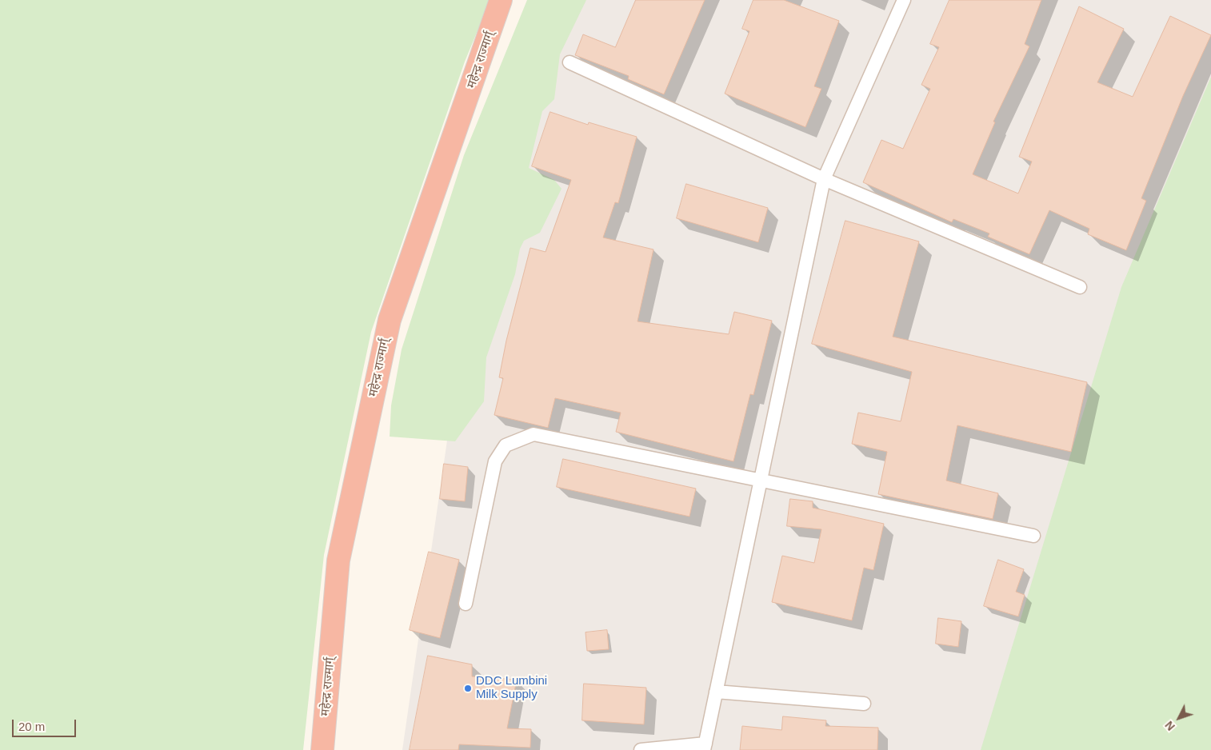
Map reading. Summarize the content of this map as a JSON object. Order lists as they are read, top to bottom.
{
  "streets": {
    "highway": ["महेन्द्र राज्मार्ग्"]
  },
  "places": ["DDC Lumbini Milk Supply"],
  "scale_bar": "20 m",
  "north": "bottom left"
}
